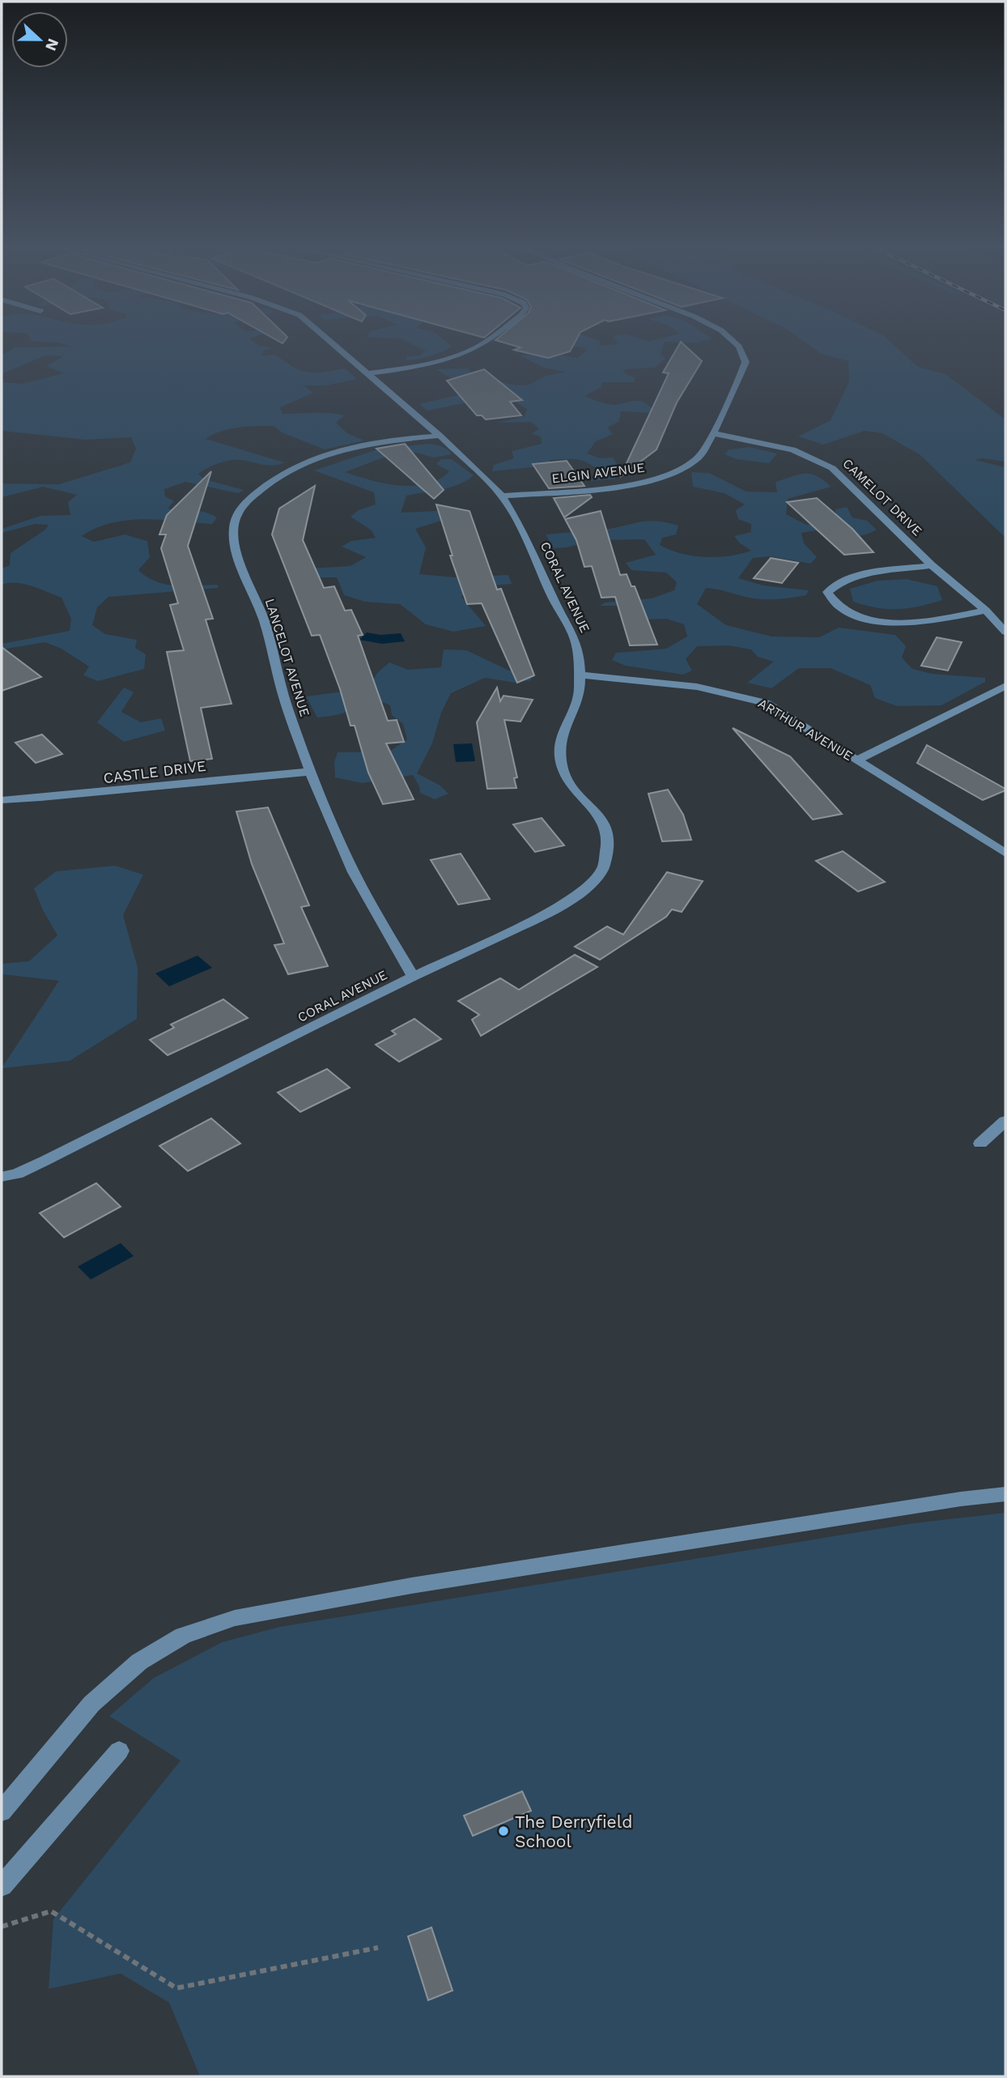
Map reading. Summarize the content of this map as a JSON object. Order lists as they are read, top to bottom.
{
  "streets": {
    "street": [
      "ELGIN AVENUE",
      "CAMELOT DRIVE",
      "CORAL AVENUE",
      "LANCELOT AVENUE",
      "ARTHUR AVENUE",
      "CASTLE DRIVE"
    ]
  },
  "crossings": [
    ["ELGIN AVENUE", "CAMELOT DRIVE"],
    ["ELGIN AVENUE", "CORAL AVENUE"],
    ["CORAL AVENUE", "LANCELOT AVENUE"],
    ["CORAL AVENUE", "ARTHUR AVENUE"],
    ["LANCELOT AVENUE", "CASTLE DRIVE"]
  ],
  "places": ["The Derryfield School"],
  "north": "right"
}
